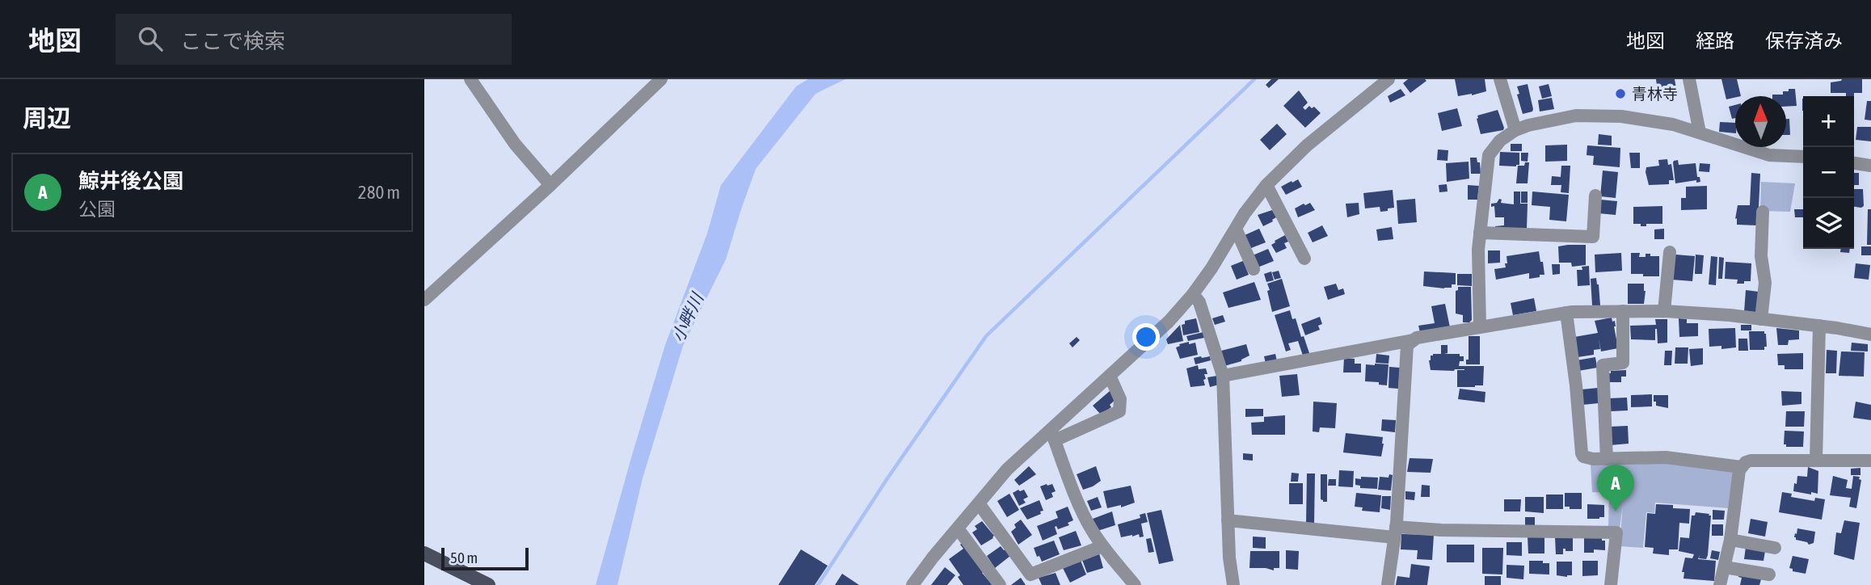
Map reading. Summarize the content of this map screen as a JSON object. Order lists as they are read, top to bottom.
{
  "water": ["小畔川"],
  "places": ["青林寺"],
  "scale_bar": "50 m",
  "north": "top",
  "page": {
    "header": "地図",
    "search": "ここで検索",
    "nav": ["地図", "経路", "保存済み"],
    "heading": "周辺",
    "map_buttons": ["+", "−"],
    "list": [
      {
        "mark": "A",
        "name": "鯨井後公園",
        "note": "公園",
        "value": "280 m"
      }
    ],
    "pins": "A",
    "scale": "50 m"
  }
}
